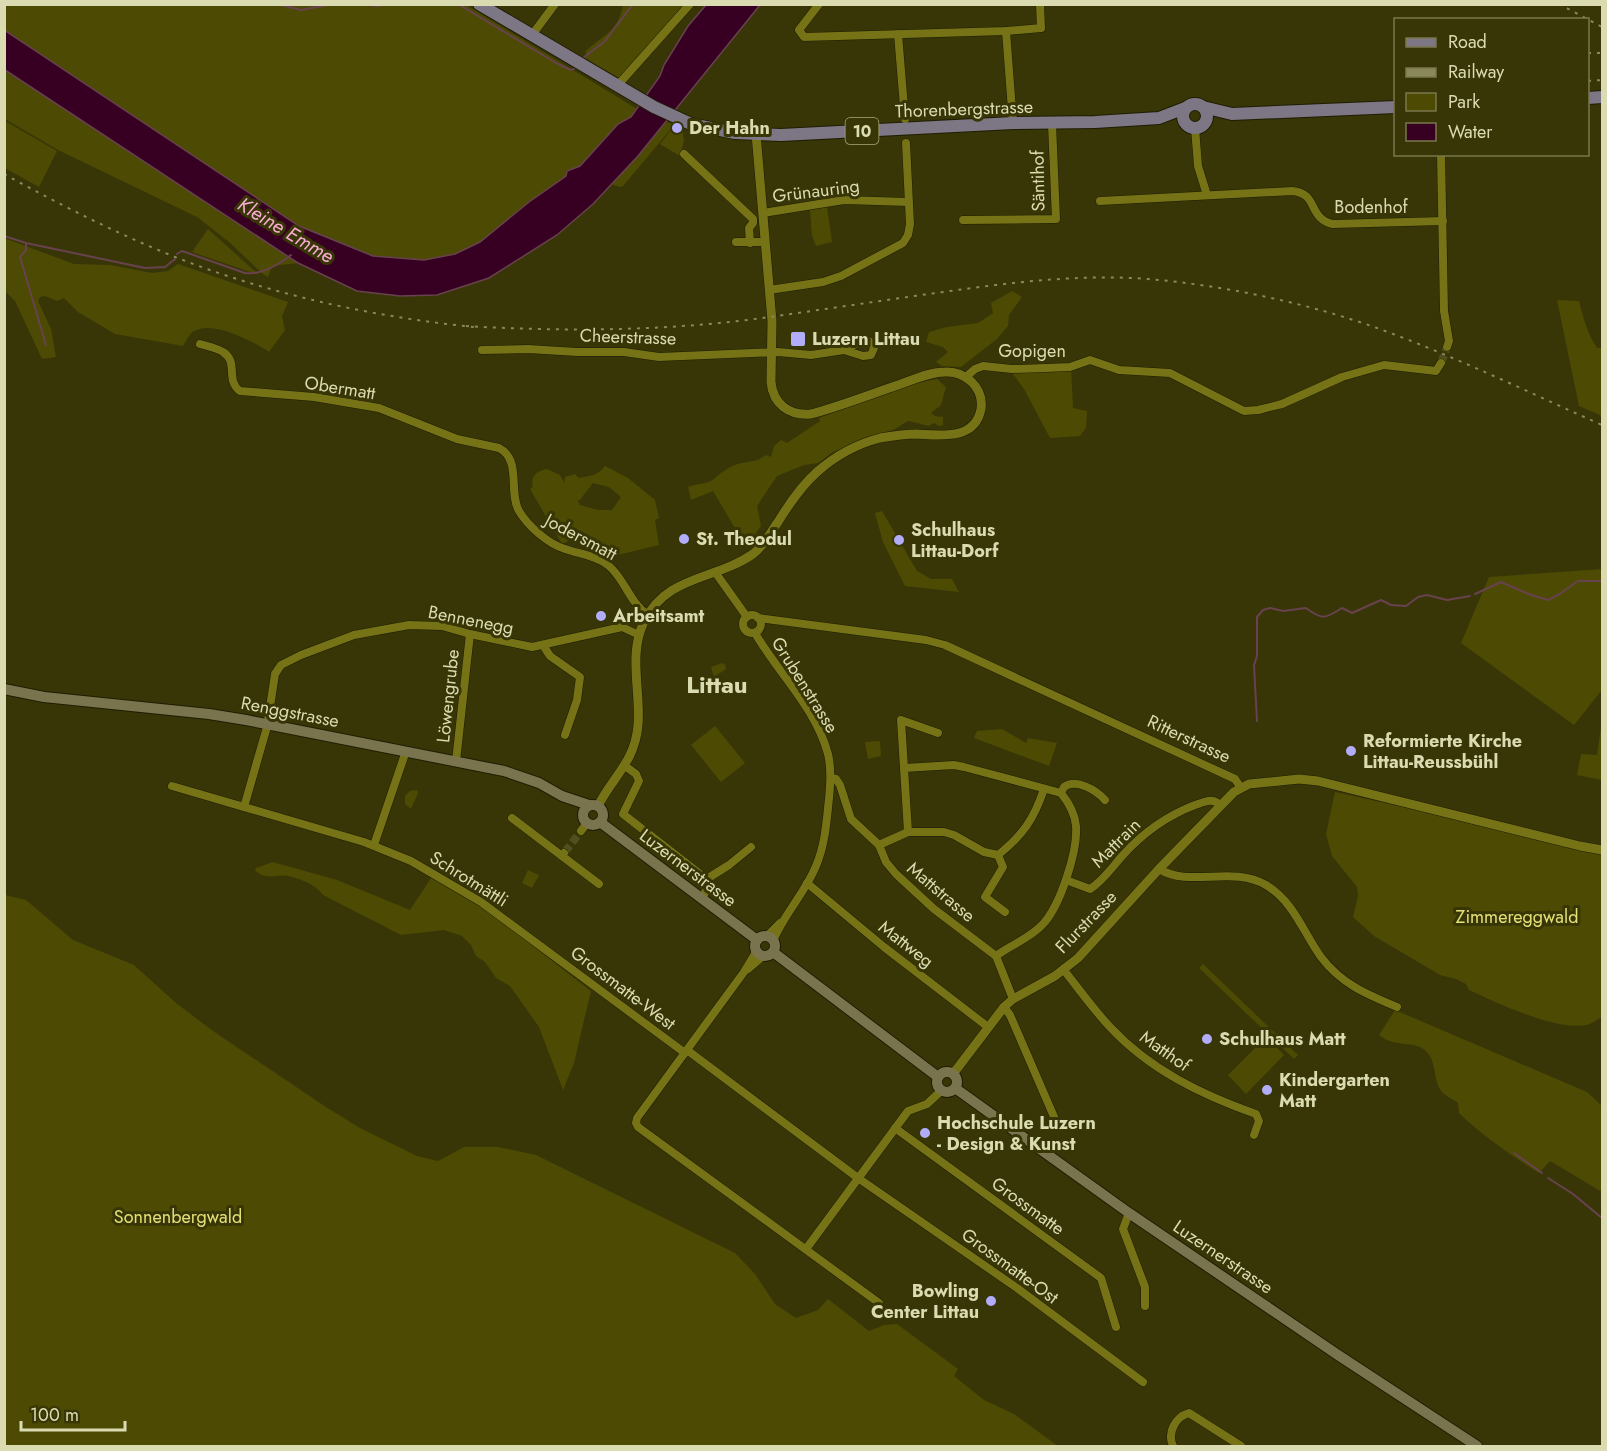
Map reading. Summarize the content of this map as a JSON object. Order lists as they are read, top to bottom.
{
  "streets": {
    "main road": [
      "Thorenbergstrasse",
      "10",
      "Renggstrasse",
      "Luzernerstrasse"
    ],
    "street": [
      "Säntihof",
      "Grünauring",
      "Bodenhof",
      "Cheerstrasse",
      "Gopigen",
      "Obermatt",
      "Jodersmatt",
      "Bennenegg",
      "Grubenstrasse",
      "Löwengrube",
      "Ritterstrasse",
      "Mattrain",
      "Schrotmättli",
      "Mattstrasse",
      "Flurstrasse",
      "Mattweg",
      "Grossmatte-West",
      "Matthof",
      "Grossmatte",
      "Grossmatte-Ost"
    ]
  },
  "crossings": [
    ["Thorenbergstrasse", "10"],
    ["Thorenbergstrasse", "Säntihof"],
    ["Obermatt", "Jodersmatt"],
    ["Bennenegg", "Löwengrube"],
    ["Bennenegg", "Renggstrasse"],
    ["Grubenstrasse", "Ritterstrasse"],
    ["Grubenstrasse", "Luzernerstrasse"],
    ["Grubenstrasse", "Mattstrasse"],
    ["Grubenstrasse", "Mattweg"],
    ["Löwengrube", "Renggstrasse"],
    ["Renggstrasse", "Luzernerstrasse"],
    ["Ritterstrasse", "Flurstrasse"],
    ["Mattrain", "Flurstrasse"],
    ["Luzernerstrasse", "Flurstrasse"],
    ["Schrotmättli", "Grossmatte-West"],
    ["Flurstrasse", "Mattweg"],
    ["Flurstrasse", "Matthof"]
  ],
  "districts": ["Littau"],
  "water": ["Kleine Emme"],
  "parks": ["Zimmereggwald", "Sonnenbergwald"],
  "places": {
    "other": [
      "Der Hahn",
      "St. Theodul",
      "Schulhaus Littau-Dorf",
      "Arbeitsamt",
      "Reformierte Kirche Littau-Reussbühl",
      "Schulhaus Matt",
      "Kindergarten Matt",
      "Hochschule Luzern - Design & Kunst",
      "Bowling Center Littau"
    ],
    "transit": ["Luzern Littau"]
  },
  "legend": [
    "Road",
    "Railway",
    "Park",
    "Water"
  ],
  "scale_bar": "100 m"
}
